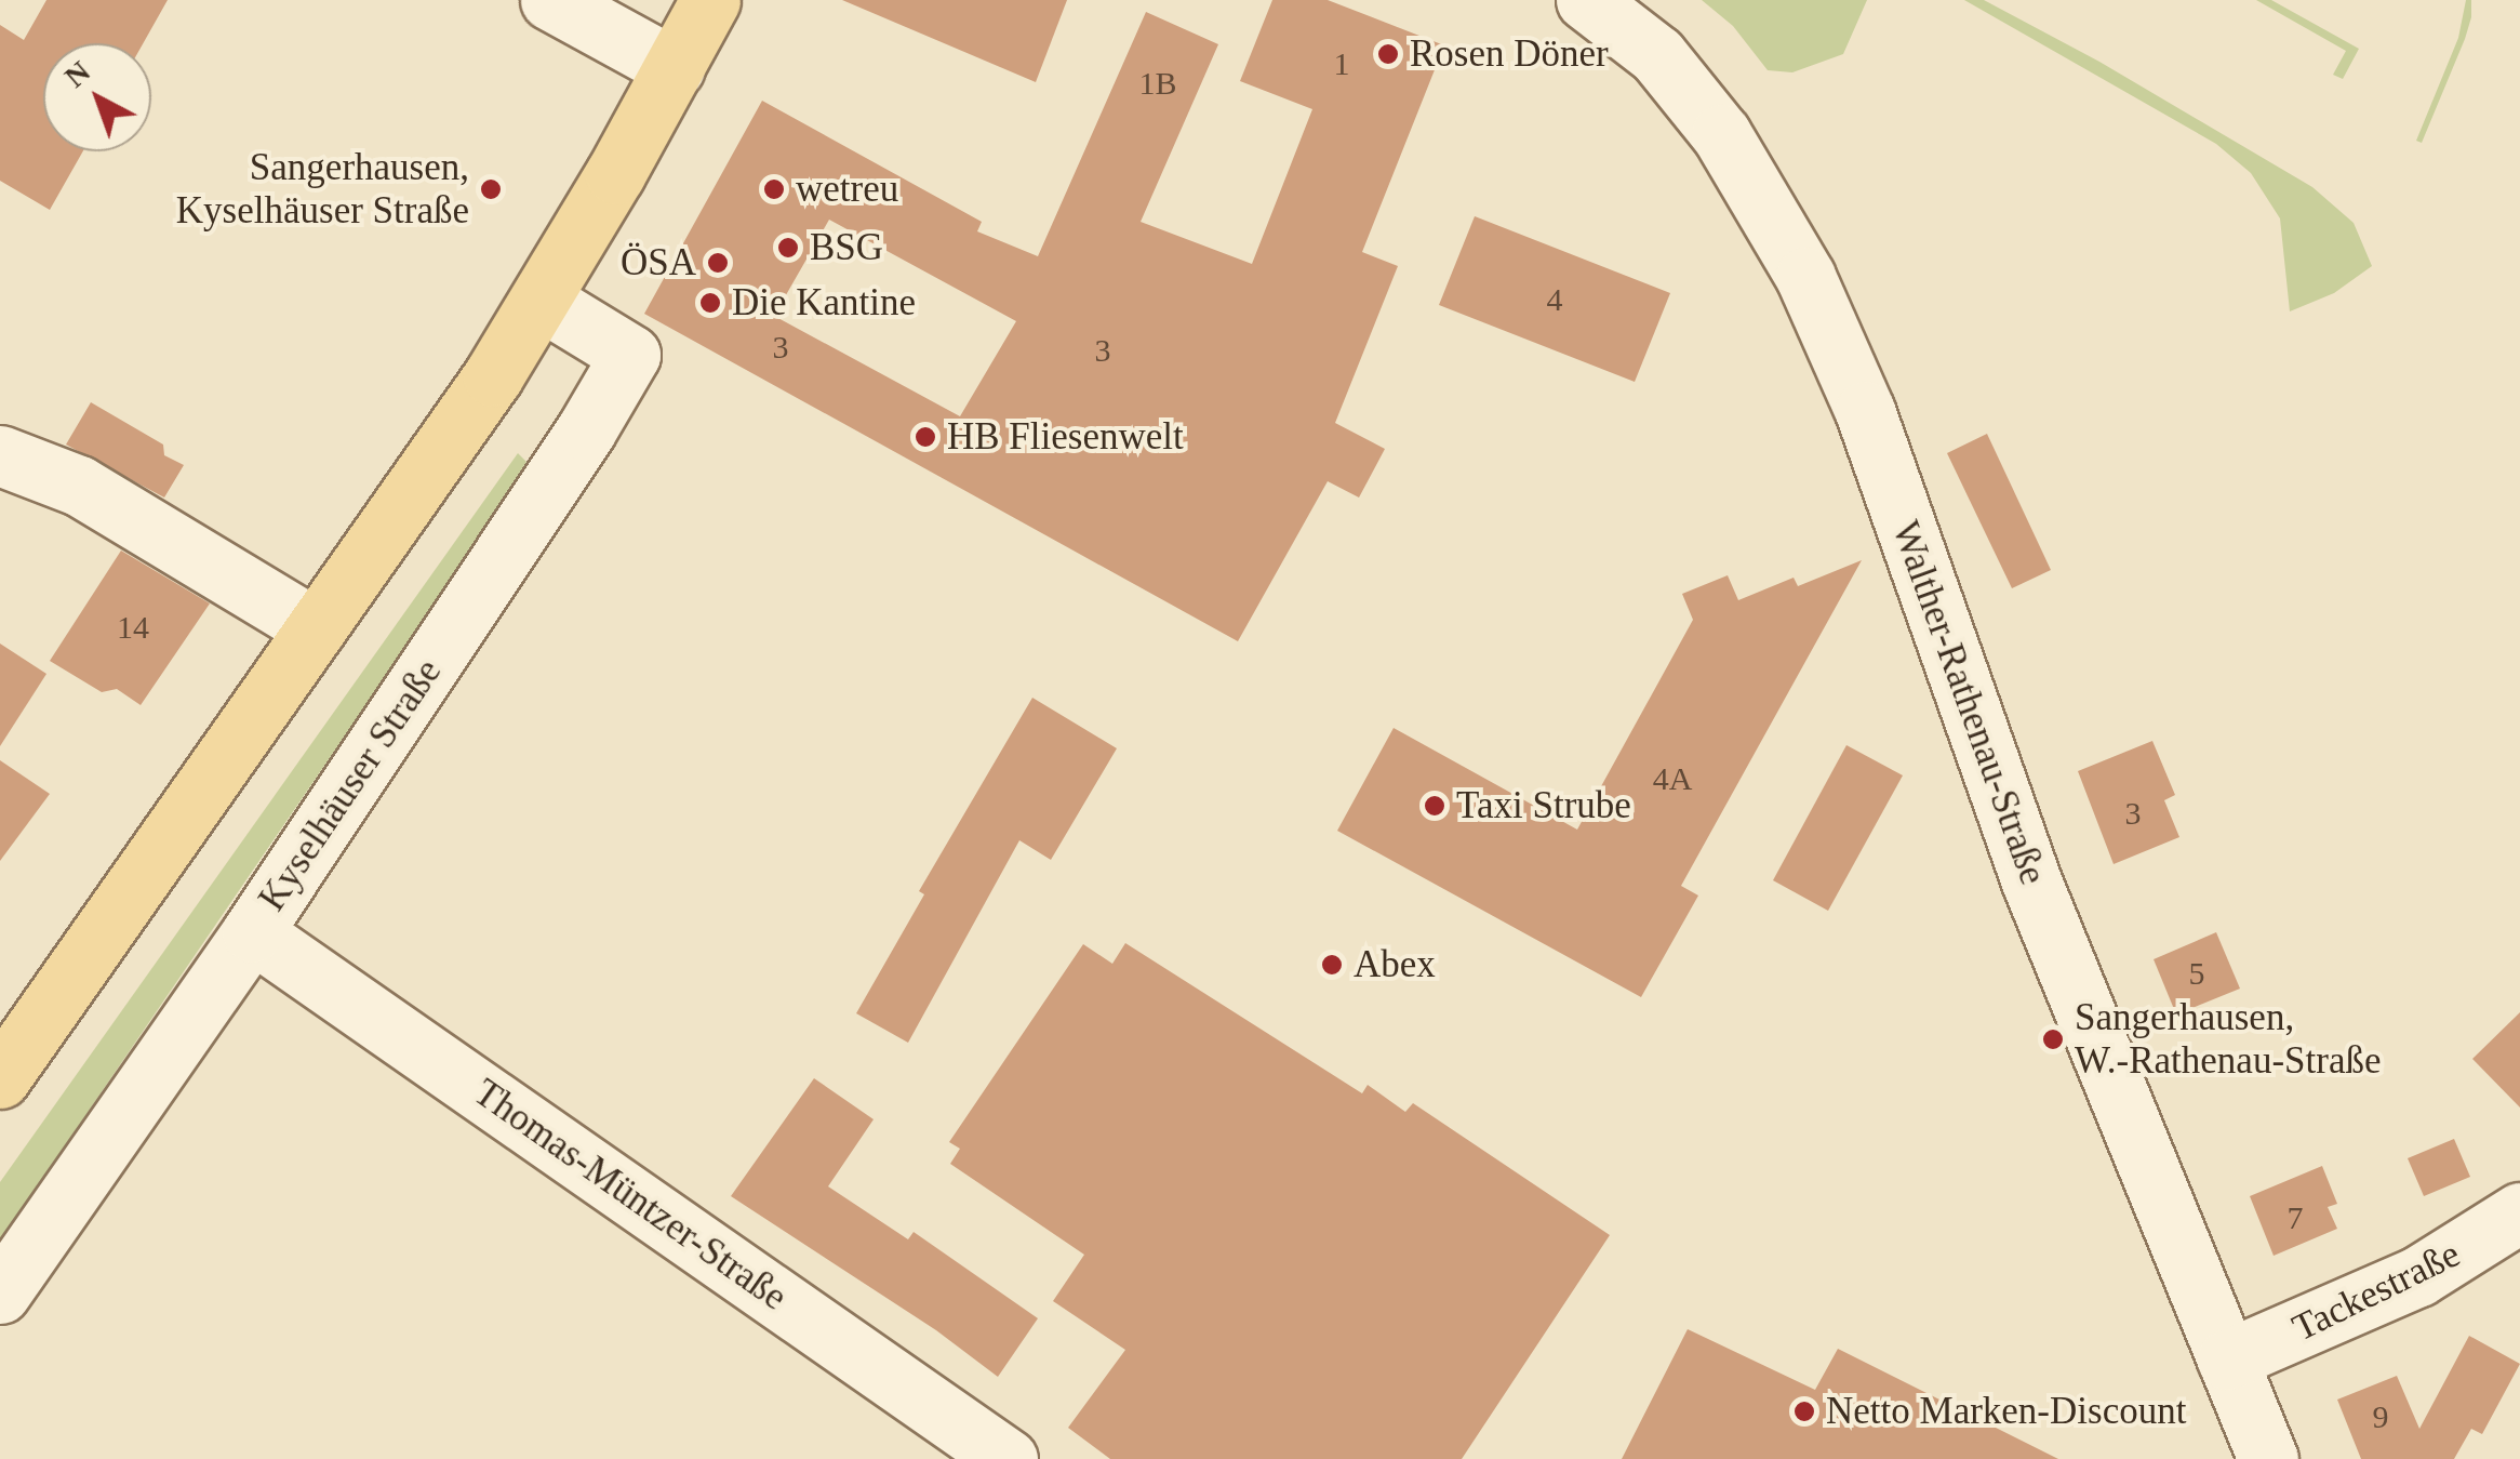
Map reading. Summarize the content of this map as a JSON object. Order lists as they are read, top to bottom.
{
  "streets": {
    "street": [
      "Walther-Rathenau-Straße",
      "Kyselhäuser Straße",
      "Thomas-Müntzer-Straße",
      "Tackestraße"
    ]
  },
  "crossings": [
    ["Walther-Rathenau-Straße", "Tackestraße"],
    ["Kyselhäuser Straße", "Thomas-Müntzer-Straße"]
  ],
  "places": [
    "Rosen Döner",
    "Sangerhausen, Kyselhäuser Straße",
    "wetreu",
    "BSG",
    "ÖSA",
    "Die Kantine",
    "HB Fliesenwelt",
    "Taxi Strube",
    "Abex",
    "Sangerhausen, W.-Rathenau-Straße",
    "Netto Marken-Discount"
  ],
  "house_numbers": [
    "1",
    "1B",
    "4",
    "3",
    "3",
    "14",
    "4A",
    "3",
    "5",
    "7",
    "9"
  ],
  "north": "top left"
}
